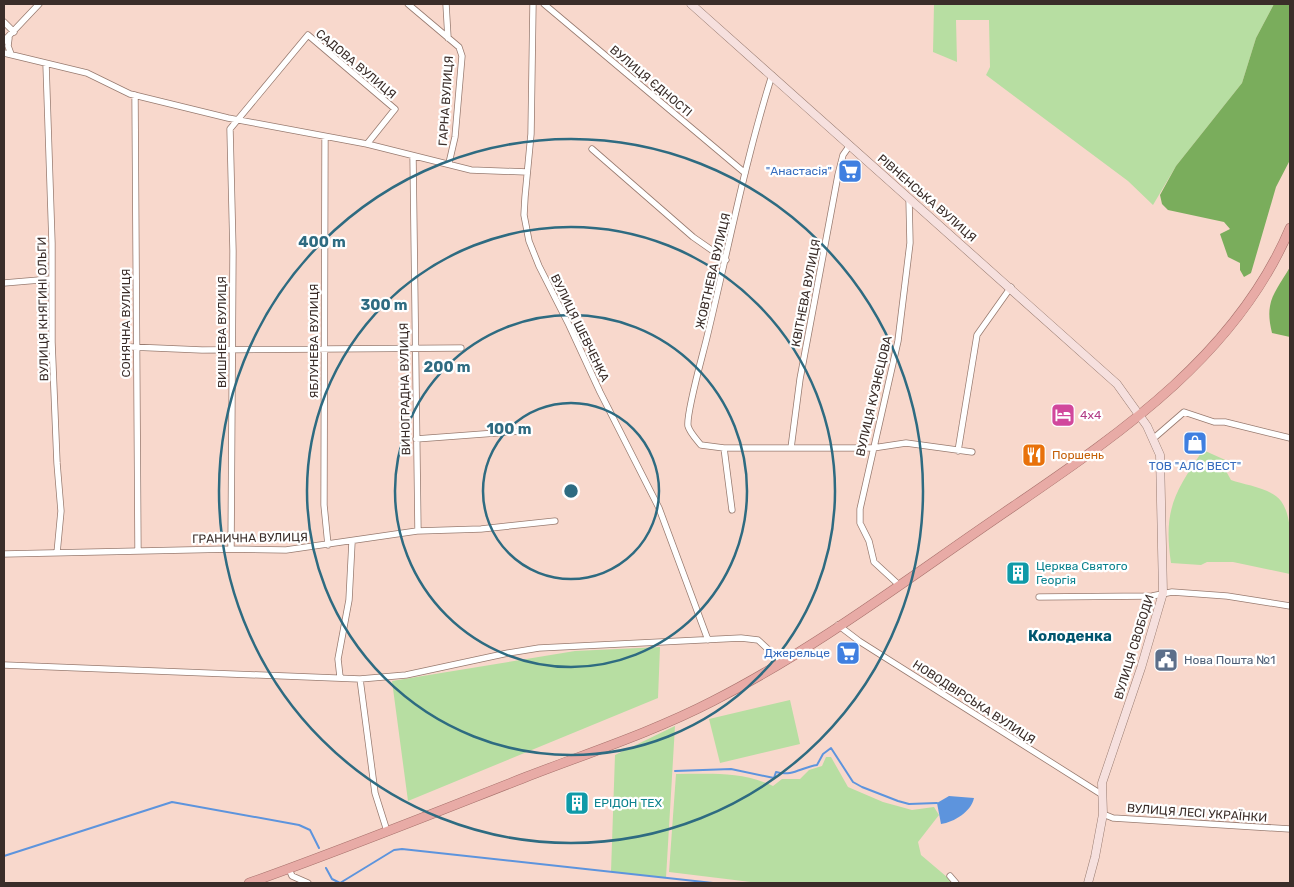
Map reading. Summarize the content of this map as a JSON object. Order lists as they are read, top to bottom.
{
  "streets": {
    "main road": ["РІВНЕНСЬКА ВУЛИЦЯ", "ВУЛИЦЯ СВОБОДИ"],
    "street": [
      "САДОВА ВУЛИЦЯ",
      "ВУЛИЦЯ ЄДНОСТІ",
      "ГАРНА ВУЛИЦЯ",
      "ЖОВТНЕВА ВУЛИЦЯ",
      "КВІТНЕВА ВУЛИЦЯ",
      "ВУЛИЦЯ КНЯГИНІ ОЛЬГИ",
      "СОНЯЧНА ВУЛИЦЯ",
      "ВУЛИЦЯ ШЕВЧЕНКА",
      "ВИШНЕВА ВУЛИЦЯ",
      "ЯБЛУНЕВА ВУЛИЦЯ",
      "ВИНОГРАДНА ВУЛИЦЯ",
      "ВУЛИЦЯ КУЗНЄЦОВА",
      "ГРАНИЧНА ВУЛИЦЯ",
      "НОВОДВІРСЬКА ВУЛИЦЯ",
      "ВУЛИЦЯ ЛЕСІ УКРАЇНКИ"
    ]
  },
  "crossings": [
    ["САДОВА ВУЛИЦЯ", "ВИШНЕВА ВУЛИЦЯ"],
    ["ВУЛИЦЯ ЄДНОСТІ", "ЖОВТНЕВА ВУЛИЦЯ"],
    ["РІВНЕНСЬКА ВУЛИЦЯ", "ЖОВТНЕВА ВУЛИЦЯ"],
    ["РІВНЕНСЬКА ВУЛИЦЯ", "КВІТНЕВА ВУЛИЦЯ"],
    ["РІВНЕНСЬКА ВУЛИЦЯ", "ВУЛИЦЯ КУЗНЄЦОВА"],
    ["РІВНЕНСЬКА ВУЛИЦЯ", "ВУЛИЦЯ СВОБОДИ"],
    ["ЖОВТНЕВА ВУЛИЦЯ", "КВІТНЕВА ВУЛИЦЯ"],
    ["ЖОВТНЕВА ВУЛИЦЯ", "ВУЛИЦЯ КУЗНЄЦОВА"],
    ["ВУЛИЦЯ КНЯГИНІ ОЛЬГИ", "ГРАНИЧНА ВУЛИЦЯ"],
    ["СОНЯЧНА ВУЛИЦЯ", "ГРАНИЧНА ВУЛИЦЯ"],
    ["ВИШНЕВА ВУЛИЦЯ", "ГРАНИЧНА ВУЛИЦЯ"],
    ["ЯБЛУНЕВА ВУЛИЦЯ", "ГРАНИЧНА ВУЛИЦЯ"],
    ["ВИНОГРАДНА ВУЛИЦЯ", "ГРАНИЧНА ВУЛИЦЯ"],
    ["ВУЛИЦЯ СВОБОДИ", "НОВОДВІРСЬКА ВУЛИЦЯ"],
    ["ВУЛИЦЯ СВОБОДИ", "ВУЛИЦЯ ЛЕСІ УКРАЇНКИ"]
  ],
  "districts": ["Колоденка"],
  "places": {
    "supermarket": ["\"Анастасія\"", "Джерельце"],
    "hotel": ["4x4"],
    "shop": ["ТОВ \"АЛС ВЕСТ\""],
    "restaurant": ["Поршень"],
    "building": ["Церква Святого Георгія", "ЕРІДОН ТЕХ"],
    "public building": ["Нова Пошта №1"]
  },
  "rings": [
    "400 m",
    "300 m",
    "200 m",
    "100 m"
  ]
}
